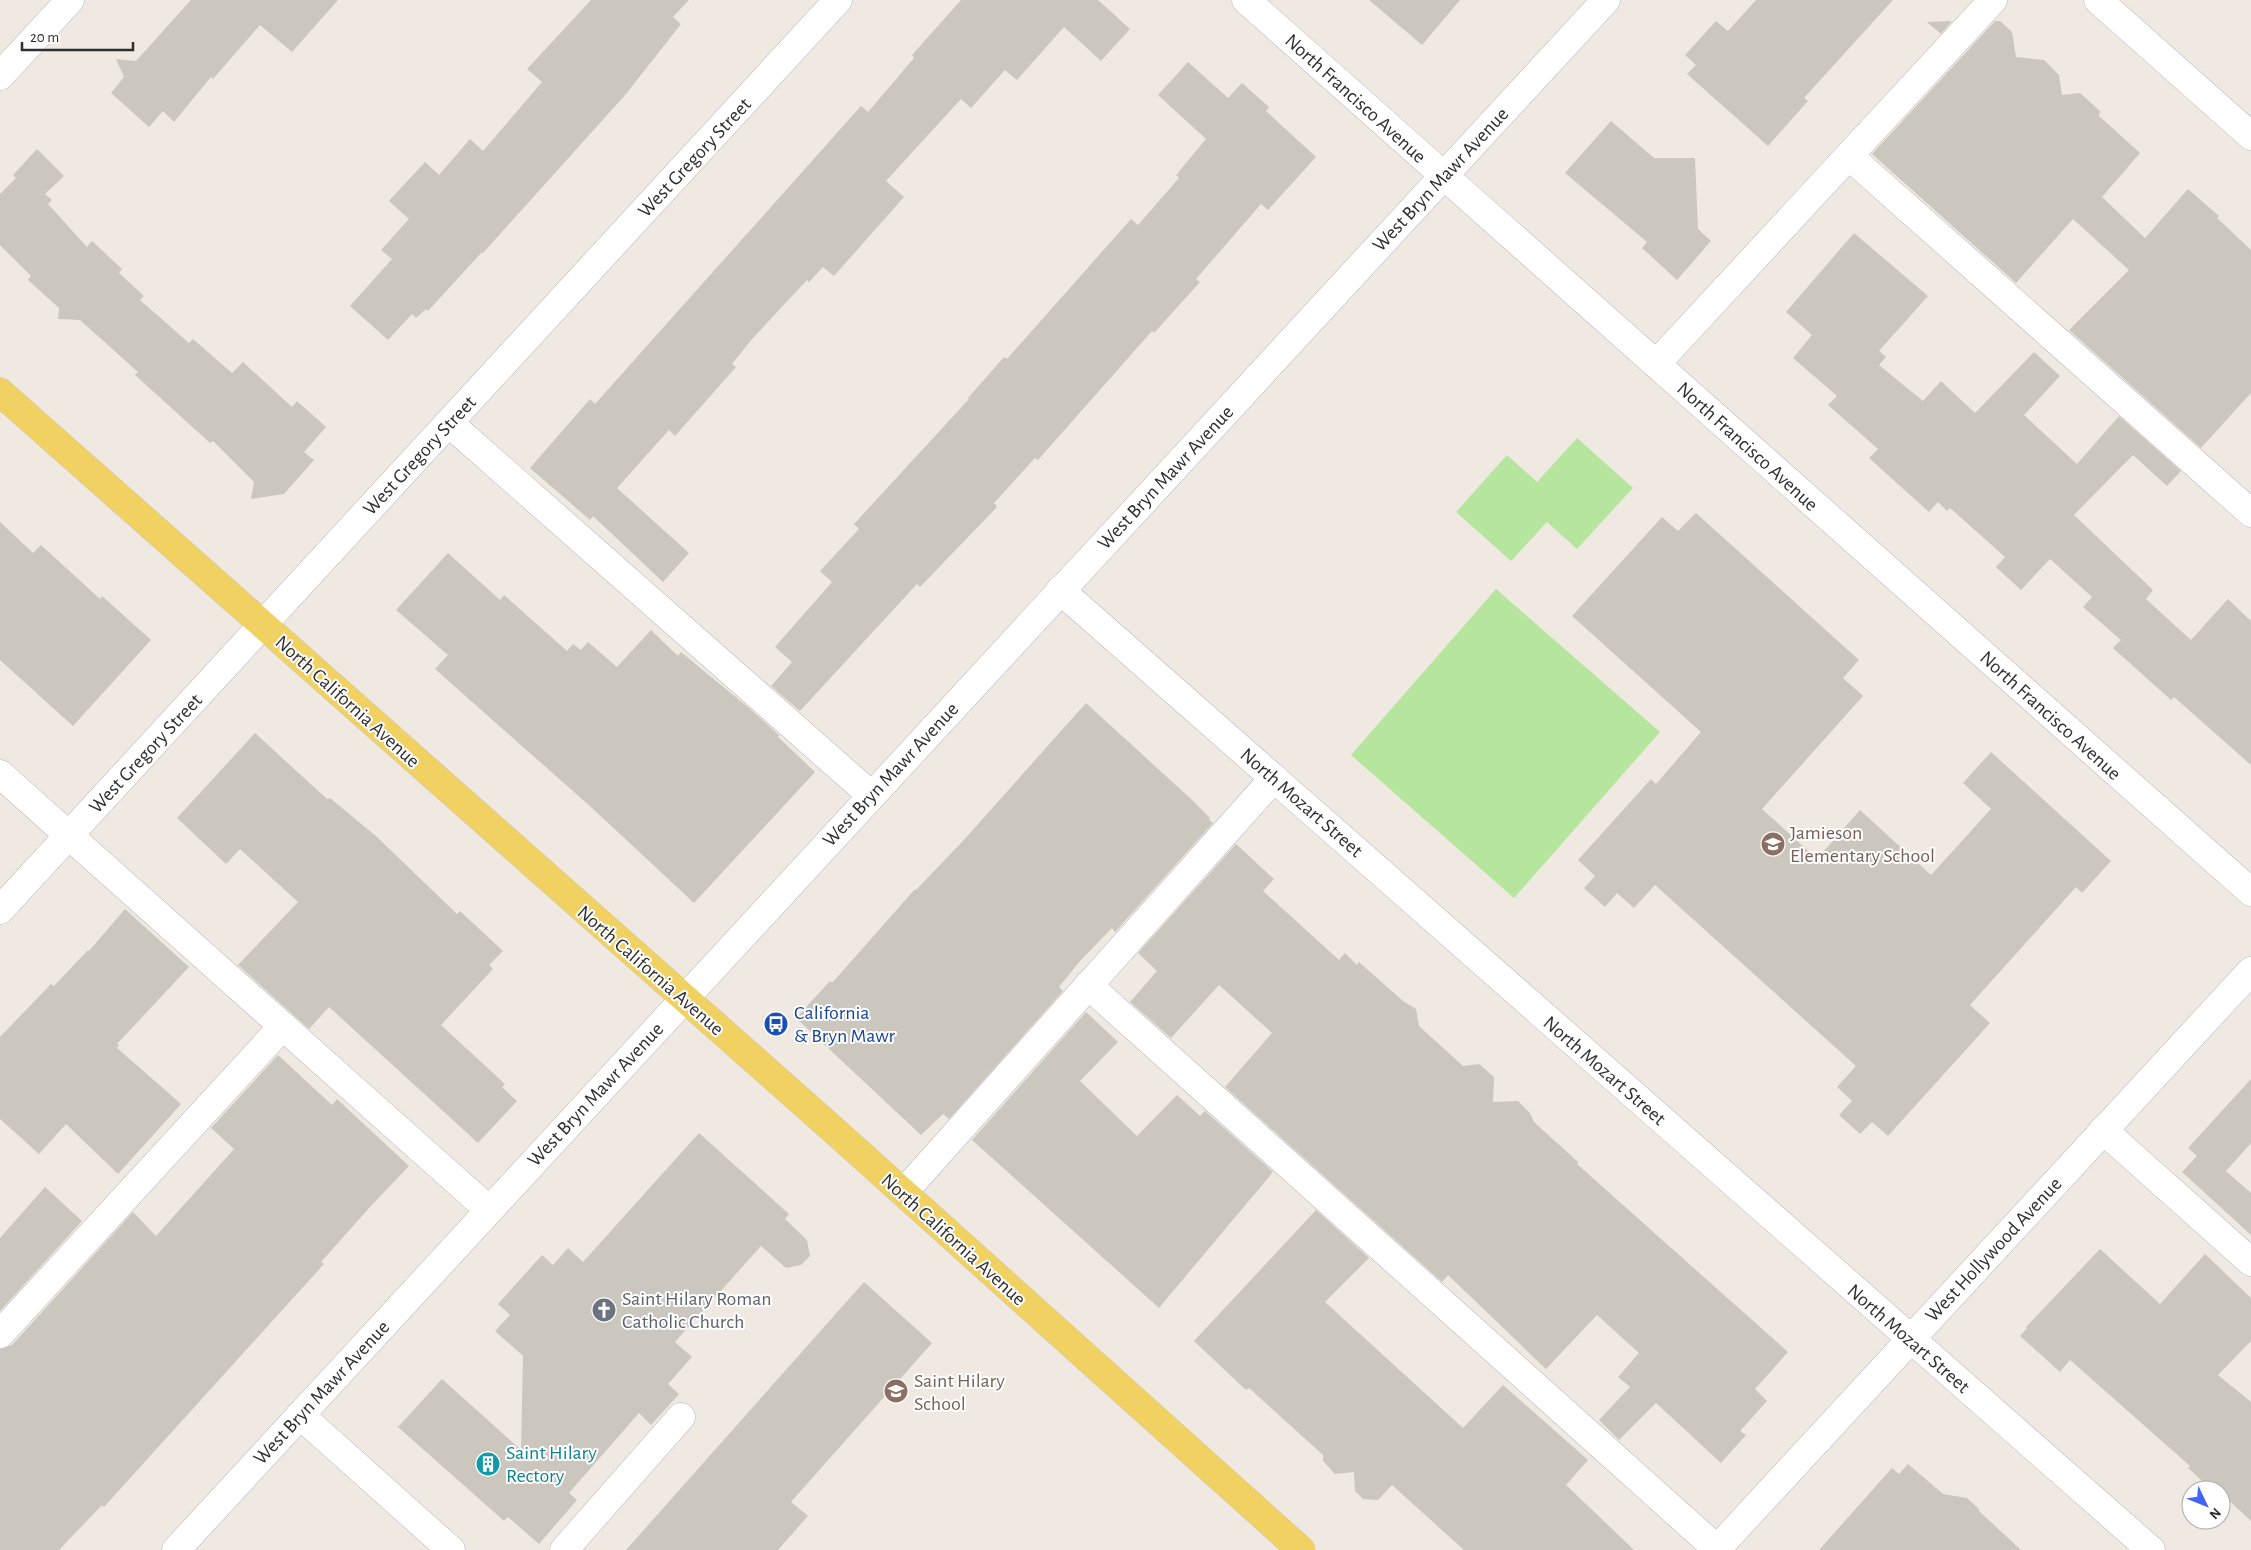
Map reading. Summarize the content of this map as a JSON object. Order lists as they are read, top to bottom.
{
  "streets": {
    "main road": ["North California Avenue"],
    "street": [
      "North Francisco Avenue",
      "West Gregory Street",
      "West Bryn Mawr Avenue",
      "North Mozart Street",
      "West Hollywood Avenue"
    ]
  },
  "crossings": [
    ["North Francisco Avenue", "West Bryn Mawr Avenue"],
    ["West Gregory Street", "North California Avenue"],
    ["West Bryn Mawr Avenue", "North California Avenue"],
    ["West Bryn Mawr Avenue", "North Mozart Street"],
    ["North Mozart Street", "West Hollywood Avenue"]
  ],
  "places": {
    "school or university": ["Jamieson Elementary School", "Saint Hilary School"],
    "bus stop": ["California & Bryn Mawr"],
    "church": ["Saint Hilary Roman Catholic Church"],
    "building": ["Saint Hilary Rectory"]
  },
  "scale_bar": "20 m",
  "north": "bottom right"
}
